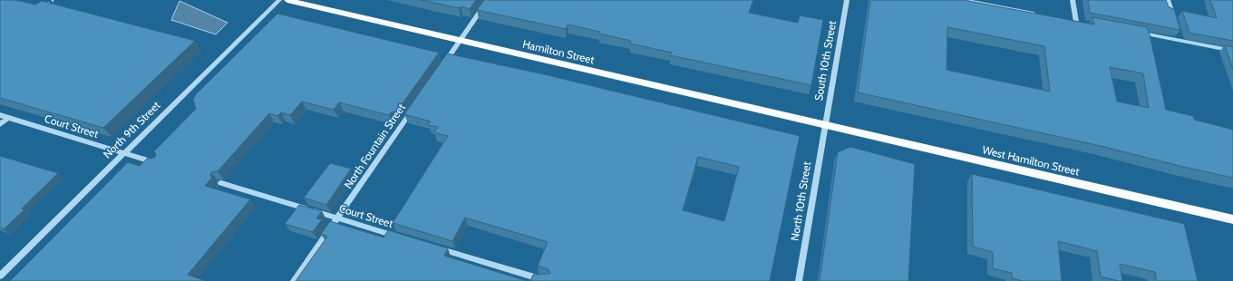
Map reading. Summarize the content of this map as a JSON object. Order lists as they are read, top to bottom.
{
  "streets": {
    "main road": ["Hamilton Street", "West Hamilton Street"],
    "street": [
      "South 10th Street",
      "Court Street",
      "North 9th Street",
      "North Fountain Street",
      "North 10th Street"
    ]
  },
  "crossings": [
    ["Hamilton Street", "South 10th Street"],
    ["Hamilton Street", "West Hamilton Street"],
    ["Hamilton Street", "North 10th Street"],
    ["South 10th Street", "West Hamilton Street"],
    ["South 10th Street", "North 10th Street"],
    ["Court Street", "North 9th Street"],
    ["Court Street", "North Fountain Street"],
    ["West Hamilton Street", "North 10th Street"]
  ]
}
